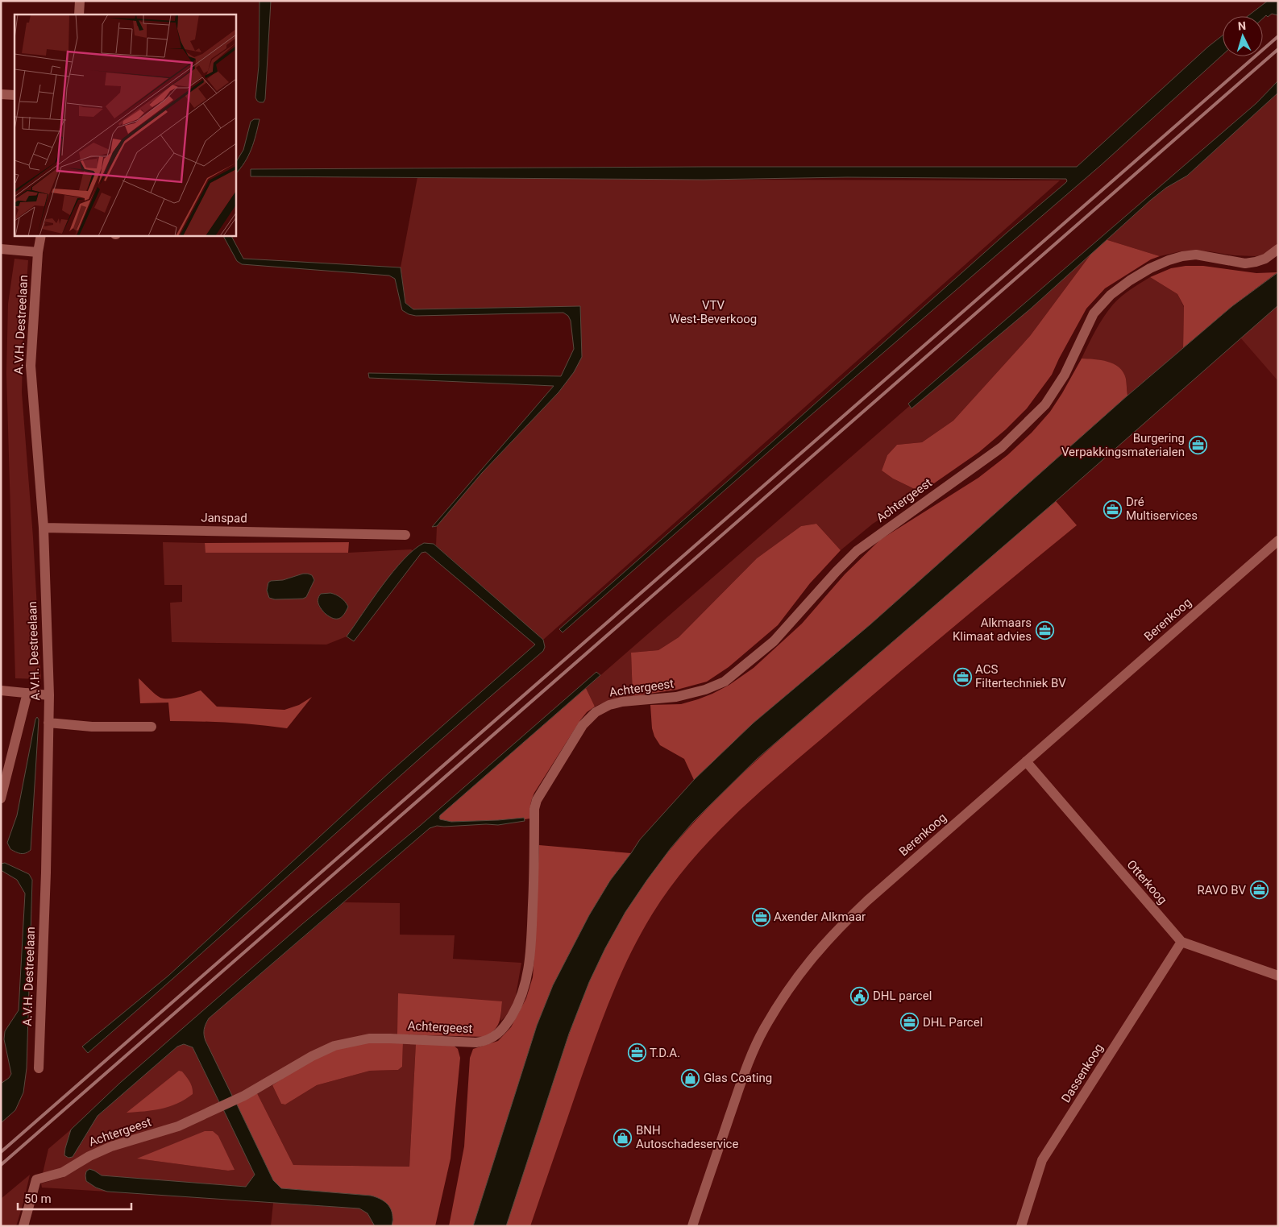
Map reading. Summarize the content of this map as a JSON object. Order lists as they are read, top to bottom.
{
  "streets": {
    "street": [
      "A.V.H. Destreelaan",
      "Achtergeest",
      "Janspad",
      "Berenkoog",
      "Otterkoog",
      "Dassenkoog"
    ]
  },
  "crossings": [
    ["A.V.H. Destreelaan", "Janspad"],
    ["Berenkoog", "Otterkoog"],
    ["Otterkoog", "Dassenkoog"]
  ],
  "parks": ["VTV West-Beverkoog"],
  "places": {
    "office": [
      "Burgering Verpakkingsmaterialen",
      "Dré Multiservices",
      "Alkmaars Klimaat advies",
      "ACS Filtertechniek BV",
      "RAVO BV",
      "Axender Alkmaar",
      "DHL Parcel",
      "T.D.A."
    ],
    "public building": ["DHL parcel"],
    "shop": ["Glas Coating", "BNH Autoschadeservice"]
  },
  "scale_bar": "50 m",
  "north": "top"
}
